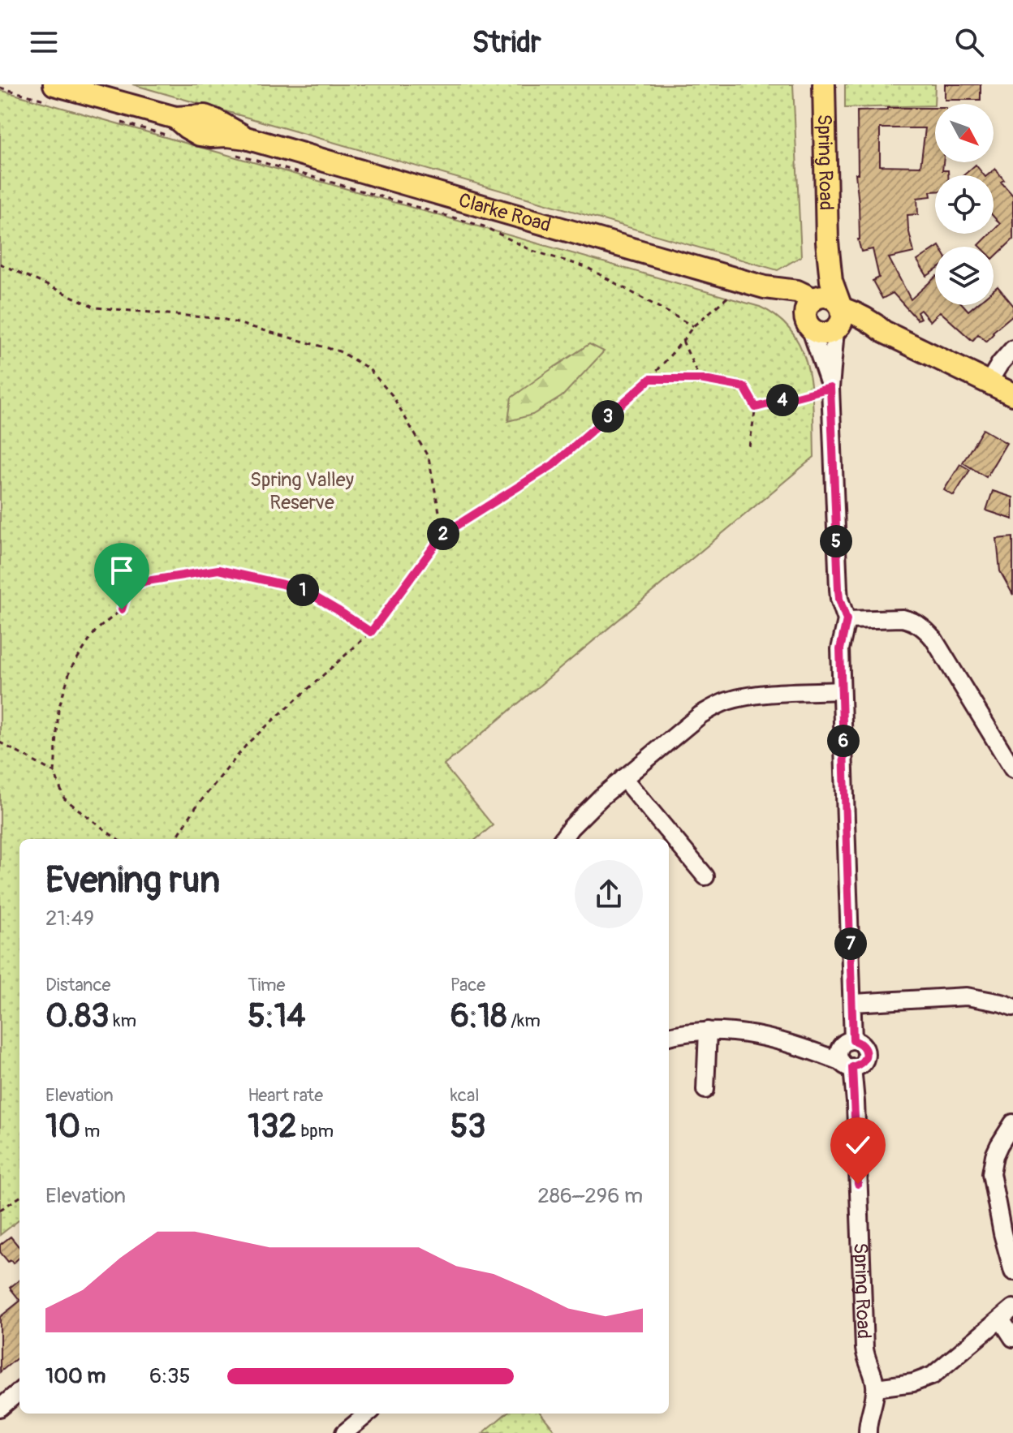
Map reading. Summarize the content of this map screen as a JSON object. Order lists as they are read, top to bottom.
{
  "streets": {
    "main road": ["Spring Road", "Clarke Road"]
  },
  "crossings": [
    ["Spring Road", "Clarke Road"]
  ],
  "parks": ["Spring Valley Reserve"],
  "north": "bottom right",
  "page": {
    "header": "Stridr",
    "pins": [
      "4",
      "3",
      "2",
      "5",
      "1",
      "6",
      "7"
    ],
    "heading": ["Evening run", "21:49"],
    "stats": [
      ["Distance", "0.83 km"],
      ["Time", "5:14"],
      ["Pace", "6:18 /km"],
      ["Elevation", "10 m"],
      ["Heart rate", "132 bpm"],
      ["kcal", "53"]
    ],
    "chart": ["Elevation", "286–296 m"],
    "list": [
      {
        "name": "100 m",
        "note": "6:35"
      }
    ]
  }
}
